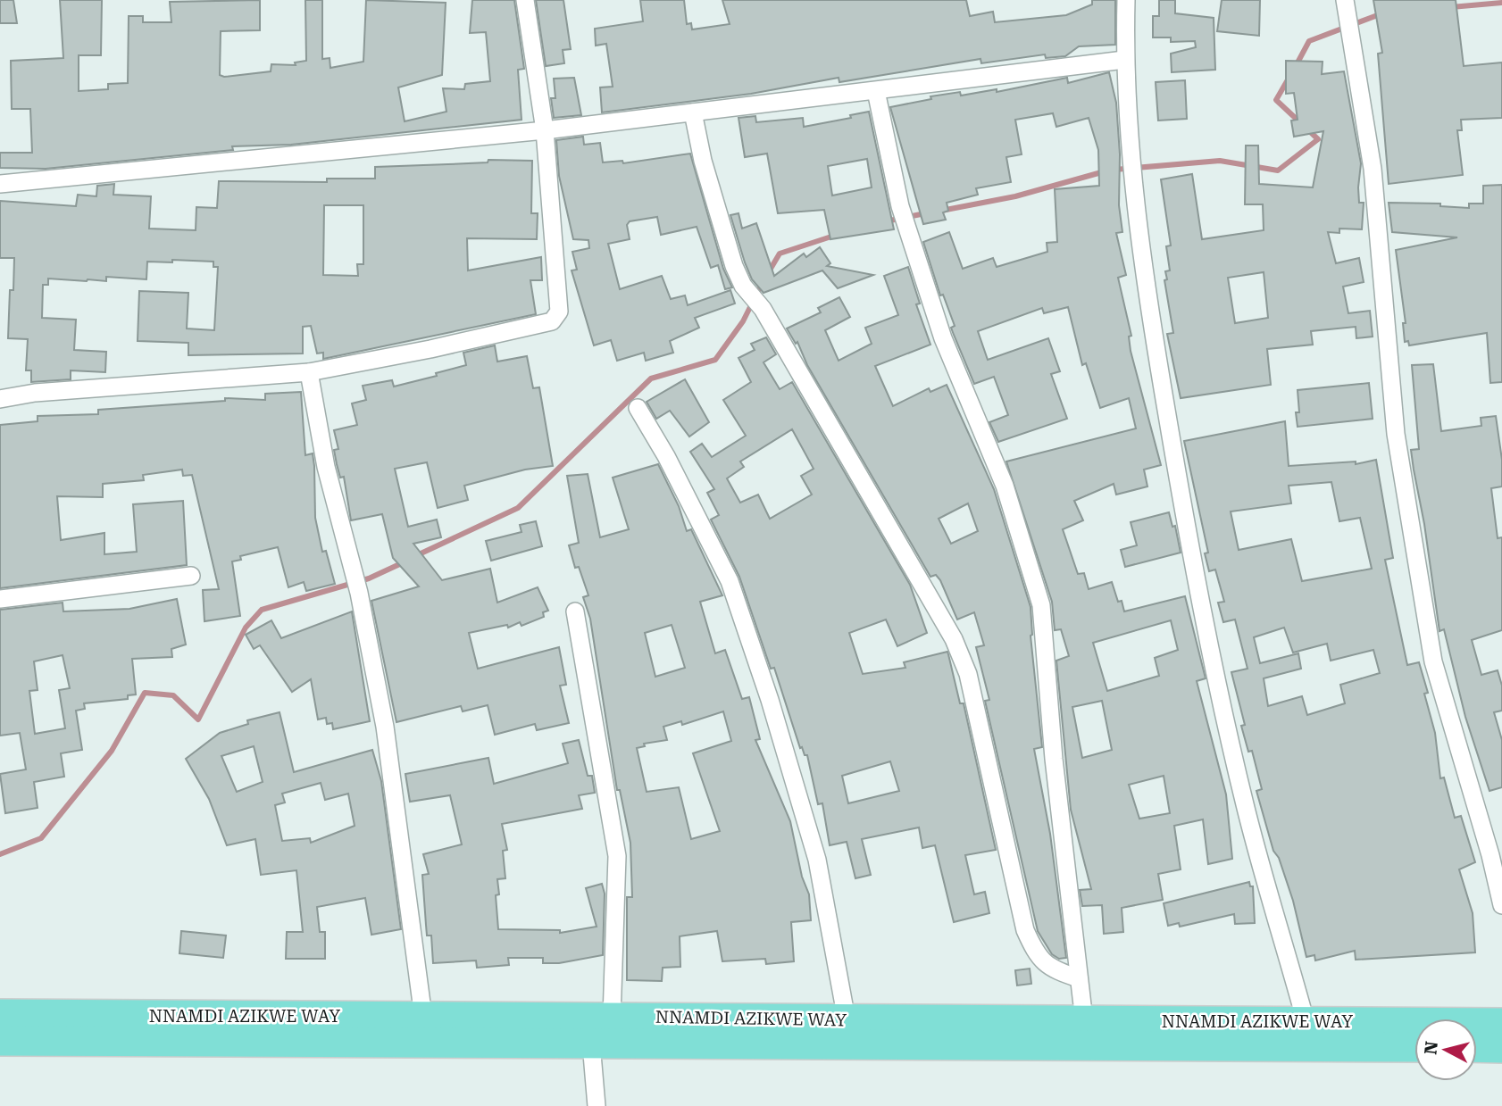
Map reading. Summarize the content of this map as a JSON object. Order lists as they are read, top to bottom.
{
  "streets": {
    "highway": ["NNAMDI AZIKWE WAY"]
  },
  "north": "left"
}
